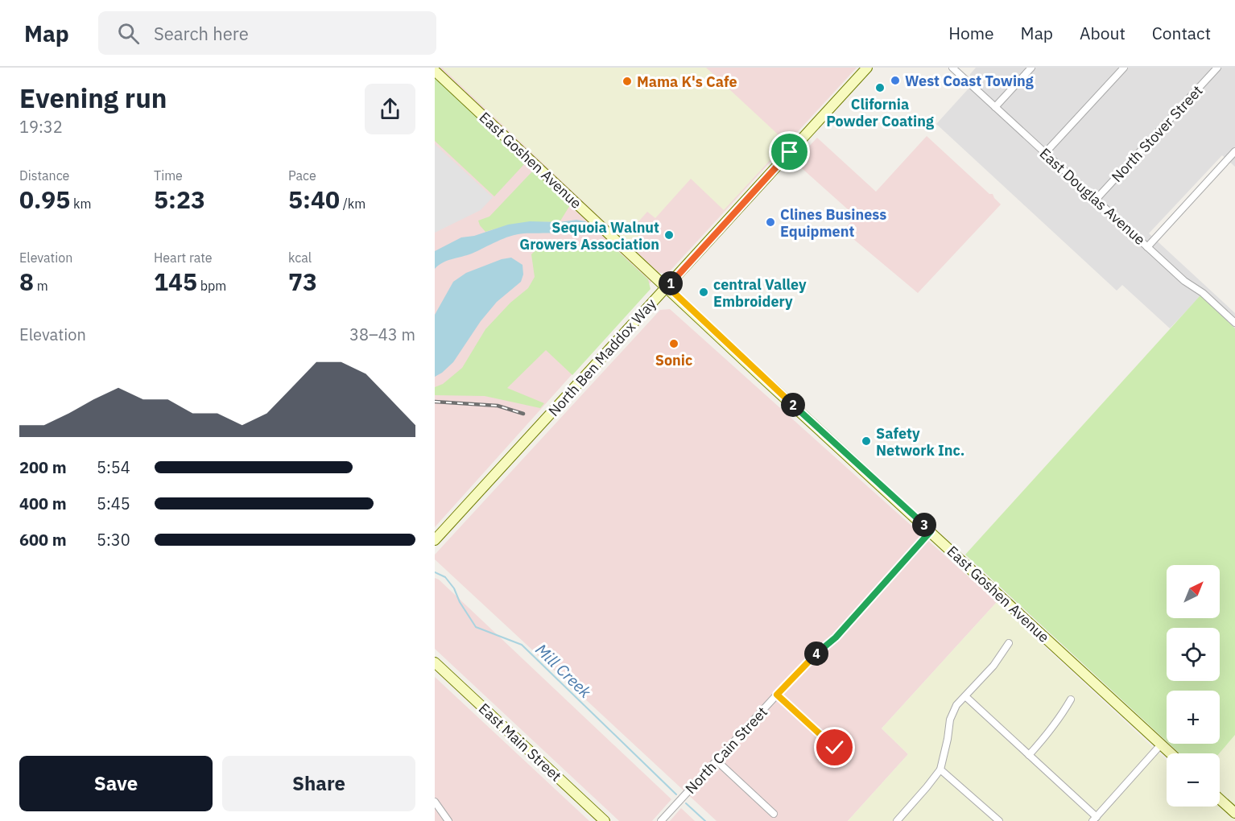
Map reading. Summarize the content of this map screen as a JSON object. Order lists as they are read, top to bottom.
{
  "streets": {
    "street": [
      "North Stover Street",
      "East Goshen Avenue",
      "East Douglas Avenue",
      "North Ben Maddox Way",
      "East Main Street",
      "North Cain Street"
    ]
  },
  "crossings": [
    ["North Stover Street", "East Douglas Avenue"],
    ["East Goshen Avenue", "North Ben Maddox Way"],
    ["East Goshen Avenue", "North Cain Street"]
  ],
  "water": ["Mill Creek"],
  "places": [
    "West Coast Towing",
    "Mama K's Cafe",
    "Clifornia Powder Coating",
    "Clines Business Equipment",
    "Sequoia Walnut Growers Association",
    "central Valley Embroidery",
    "Sonic",
    "Safety Network Inc."
  ],
  "north": "top right",
  "page": {
    "header": "Map",
    "search": "Search here",
    "nav": [
      "Home",
      "Map",
      "About",
      "Contact"
    ],
    "heading": ["Evening run", "19:32"],
    "stats": [
      ["Distance", "0.95 km"],
      ["Time", "5:23"],
      ["Pace", "5:40 /km"],
      ["Elevation", "8 m"],
      ["Heart rate", "145 bpm"],
      ["kcal", "73"]
    ],
    "pins": [
      "1",
      "2",
      "3",
      "4"
    ],
    "chart": ["Elevation", "38–43 m"],
    "list": [
      {
        "name": "200 m",
        "note": "5:54"
      },
      {
        "name": "400 m",
        "note": "5:45"
      },
      {
        "name": "600 m",
        "note": "5:30"
      }
    ],
    "map_buttons": ["+", "−"],
    "buttons": ["Save", "Share"]
  }
}
